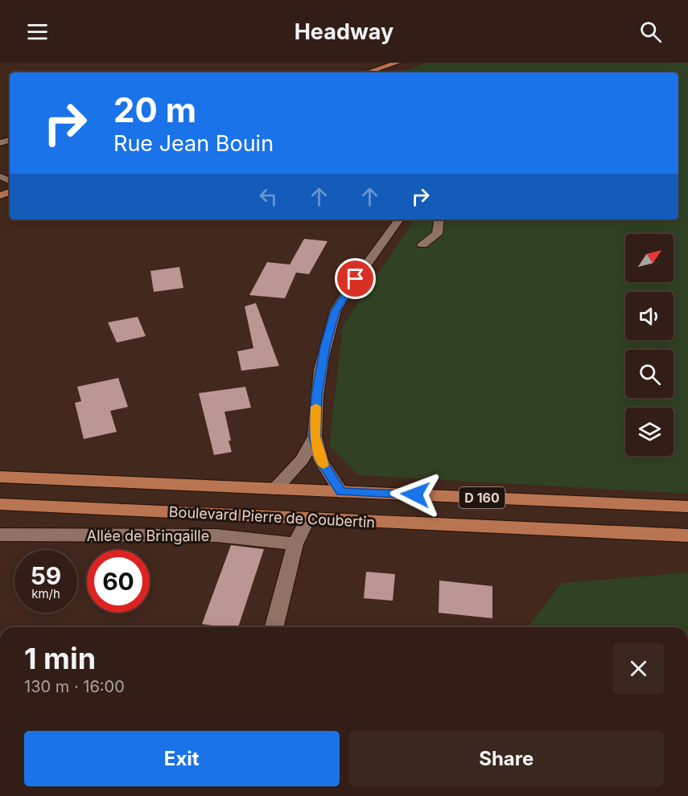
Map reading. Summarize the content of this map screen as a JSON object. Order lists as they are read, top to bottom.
{
  "streets": {
    "main road": ["D 160", "Boulevard Pierre de Coubertin"],
    "street": ["Allée de Bringaille"]
  },
  "north": "top right",
  "page": {
    "header": "Headway",
    "turn": ["20 m", "Rue Jean Bouin"],
    "speed": "59 km/h",
    "limit": "60",
    "heading": ["1 min", "130 m · 16:00"],
    "buttons": ["Exit", "Share"]
  }
}
